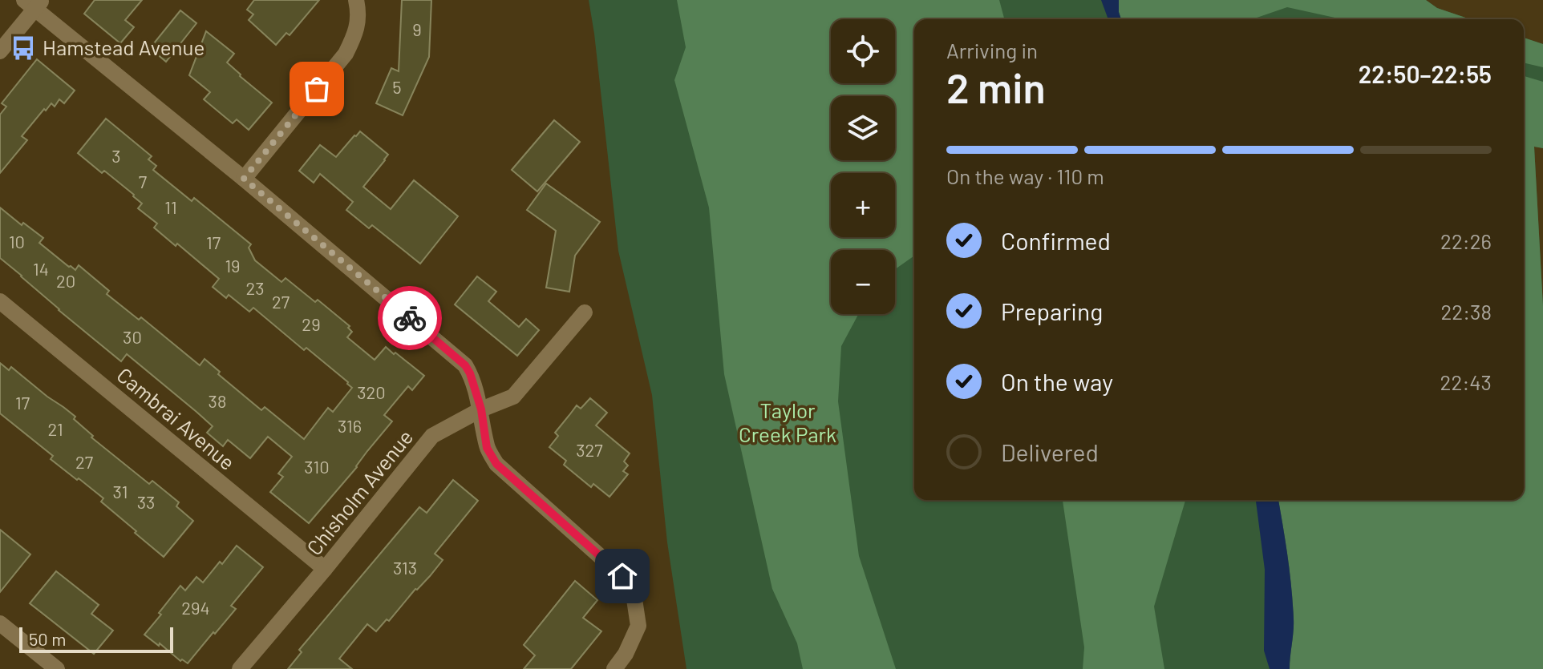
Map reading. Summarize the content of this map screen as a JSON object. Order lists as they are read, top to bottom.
{
  "streets": {
    "street": ["Cambrai Avenue", "Chisholm Avenue"]
  },
  "crossings": [
    ["Cambrai Avenue", "Chisholm Avenue"]
  ],
  "parks": ["Taylor Creek Park"],
  "places": {
    "bus stop": ["Hamstead Avenue"]
  },
  "house_numbers": [
    "9",
    "5",
    "3",
    "7",
    "11",
    "10",
    "17",
    "19",
    "14",
    "20",
    "23",
    "27",
    "29",
    "30",
    "320",
    "38",
    "17",
    "316",
    "21",
    "327",
    "27",
    "310",
    "31",
    "33",
    "313",
    "294"
  ],
  "scale_bar": "50 m",
  "page": {
    "map_buttons": ["+", "−"],
    "heading": ["2 min", "Arriving in", "22:50–22:55"],
    "bar": "On the way · 110 m",
    "list": [
      ["Confirmed", "22:26"],
      ["Preparing", "22:38"],
      ["On the way", "22:43"],
      "Delivered"
    ],
    "scale": "50 m"
  }
}
